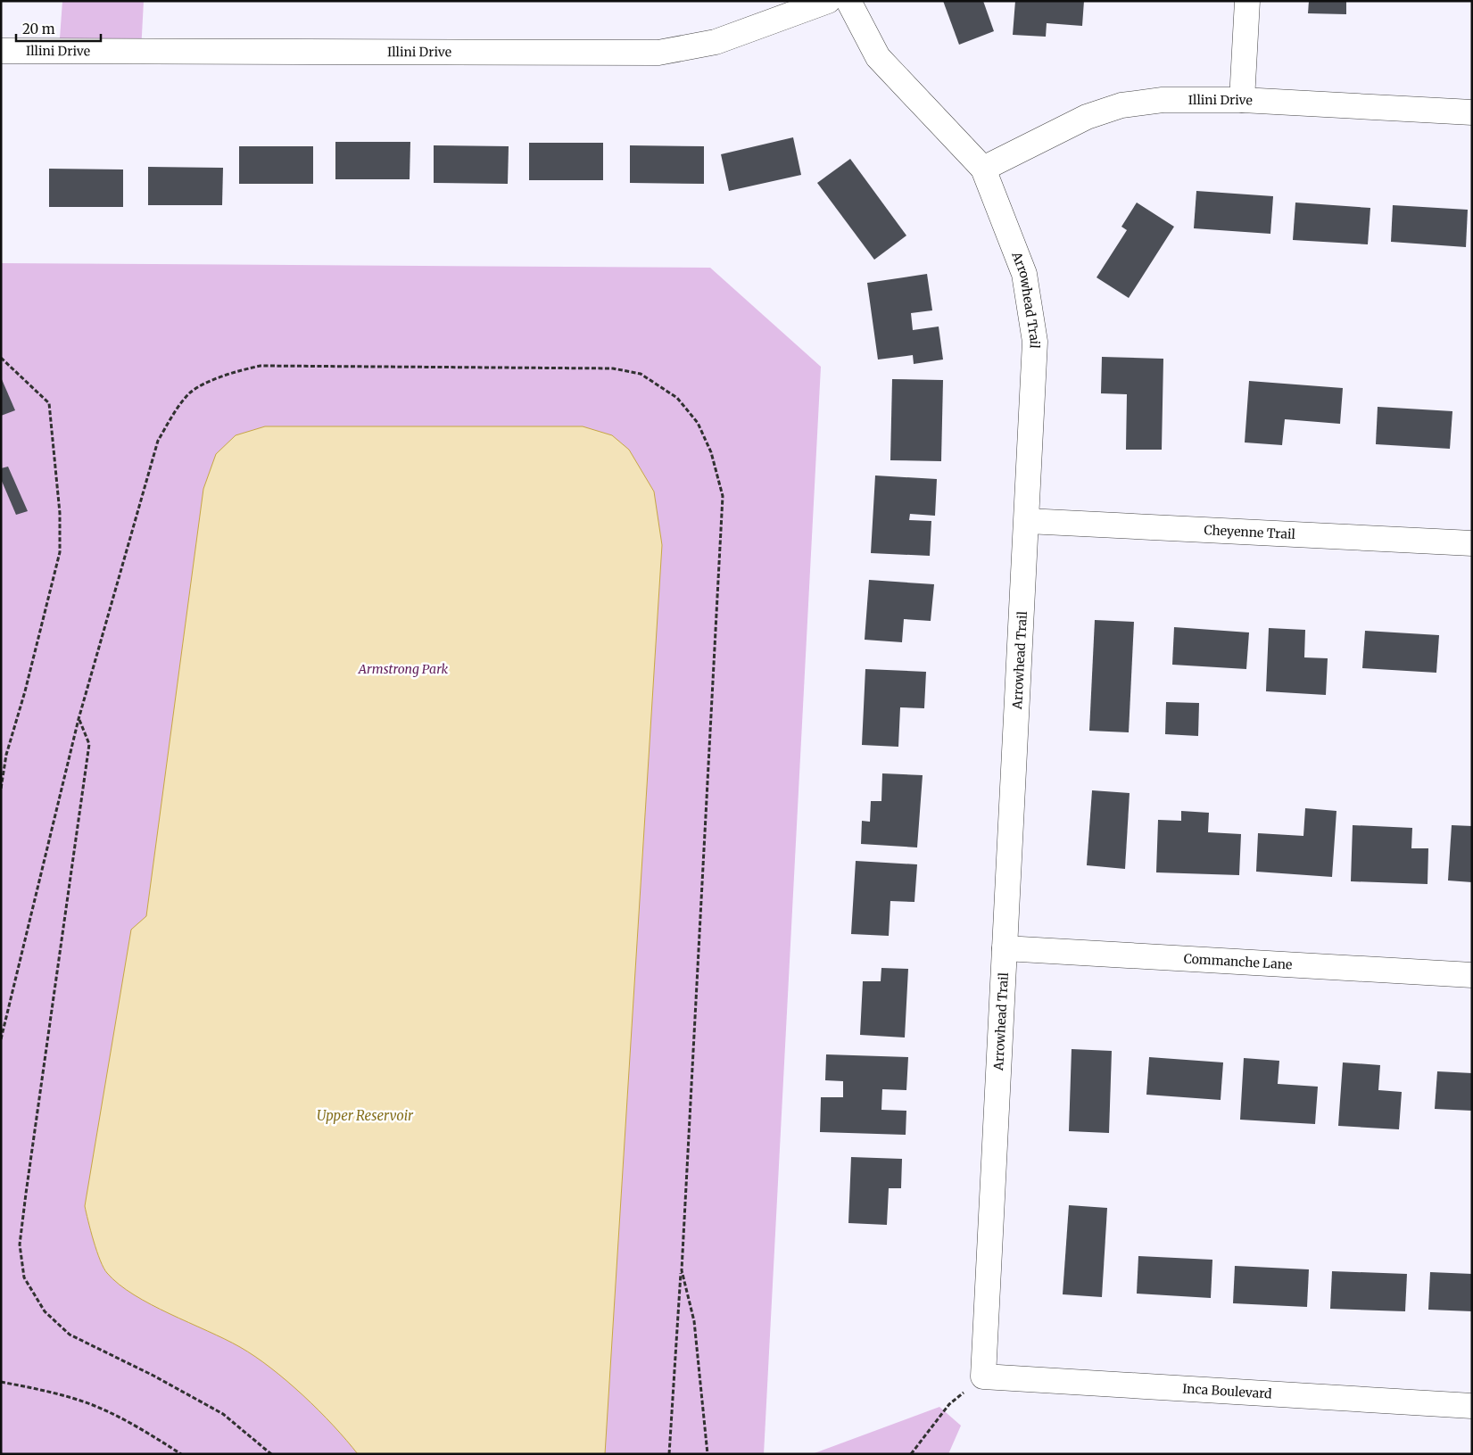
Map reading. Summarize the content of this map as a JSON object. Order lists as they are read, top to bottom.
{
  "streets": {
    "street": [
      "Illini Drive",
      "Arrowhead Trail",
      "Cheyenne Trail",
      "Commanche Lane",
      "Inca Boulevard"
    ]
  },
  "crossings": [
    ["Illini Drive", "Arrowhead Trail"],
    ["Arrowhead Trail", "Cheyenne Trail"],
    ["Arrowhead Trail", "Commanche Lane"],
    ["Arrowhead Trail", "Inca Boulevard"]
  ],
  "water": ["Upper Reservoir"],
  "parks": ["Armstrong Park"],
  "scale_bar": "20 m"
}
